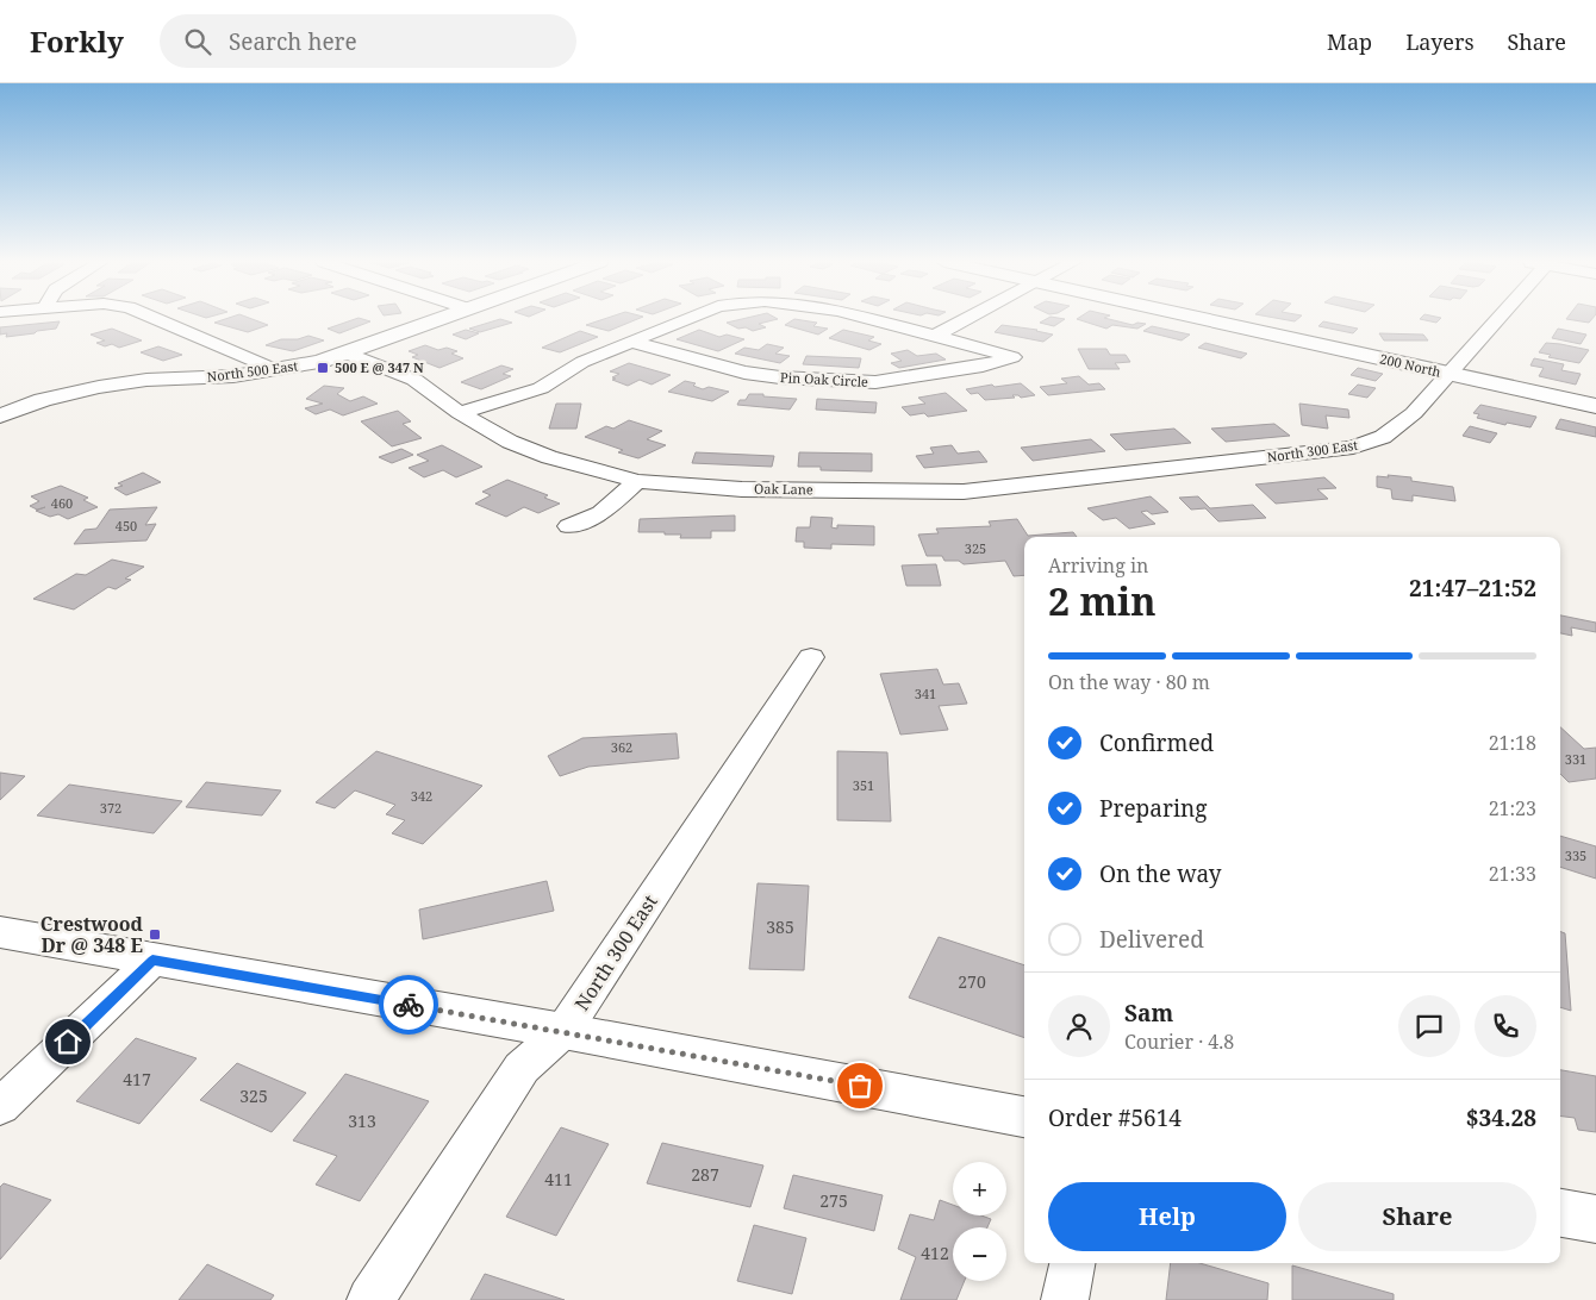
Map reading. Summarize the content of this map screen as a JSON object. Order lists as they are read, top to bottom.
{
  "streets": {
    "street": [
      "200 North",
      "North 500 East",
      "Pin Oak Circle",
      "North 300 East",
      "Oak Lane"
    ]
  },
  "crossings": [
    ["200 North", "North 300 East"],
    ["North 500 East", "Oak Lane"],
    ["North 300 East", "Oak Lane"]
  ],
  "places": {
    "transit": ["500 E @ 347 N", "Crestwood Dr @ 348 E"]
  },
  "house_numbers": [
    "460",
    "450",
    "325",
    "341",
    "362",
    "331",
    "351",
    "342",
    "372",
    "335",
    "385",
    "270",
    "417",
    "325",
    "313",
    "287",
    "411",
    "275",
    "412"
  ],
  "page": {
    "header": "Forkly",
    "search": "Search here",
    "nav": ["Map", "Layers", "Share"],
    "heading": ["2 min", "Arriving in", "21:47–21:52"],
    "panel": [
      "Sam",
      "Courier · 4.8",
      "Order #5614",
      "$34.28"
    ],
    "bar": "On the way · 80 m",
    "list": [
      ["Confirmed", "21:18"],
      ["Preparing", "21:23"],
      ["On the way", "21:33"],
      "Delivered"
    ],
    "map_buttons": ["+", "−"],
    "buttons": ["Help", "Share"]
  }
}
